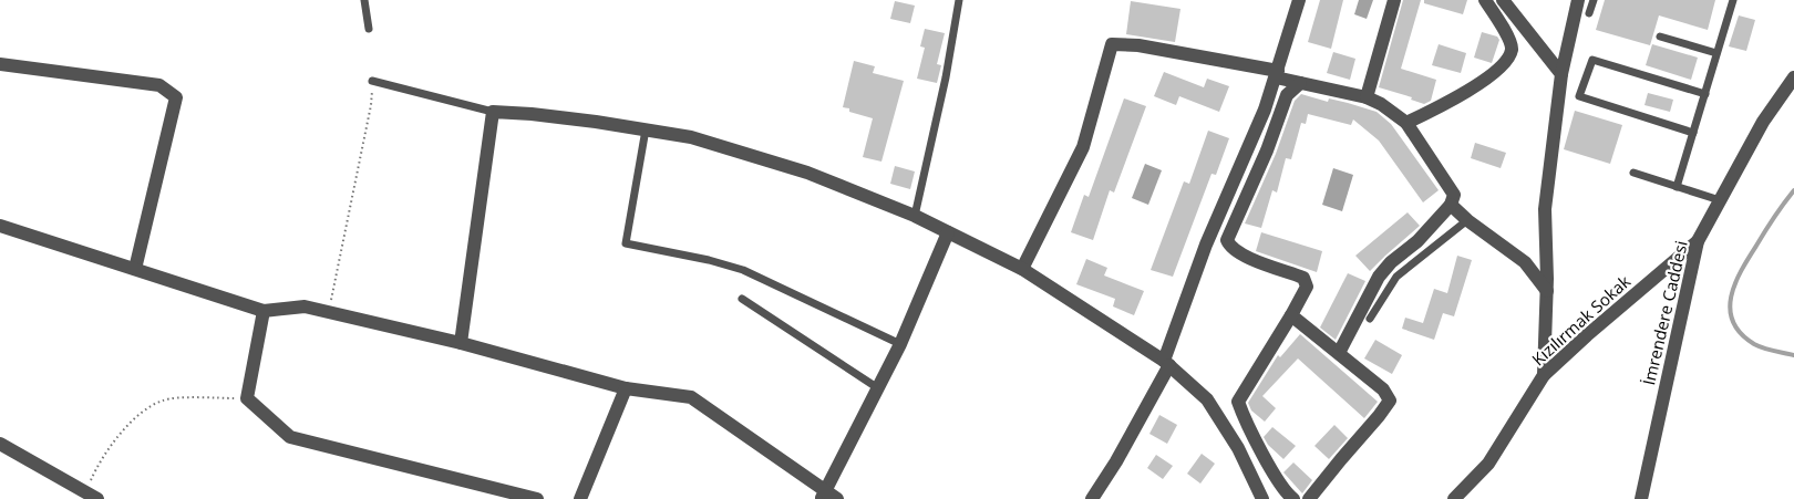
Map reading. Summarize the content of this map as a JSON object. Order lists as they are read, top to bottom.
{
  "streets": {
    "street": ["İmrendere Caddesi", "Kızılırmak Sokak"]
  },
  "crossings": [
    ["İmrendere Caddesi", "Kızılırmak Sokak"]
  ]
}
